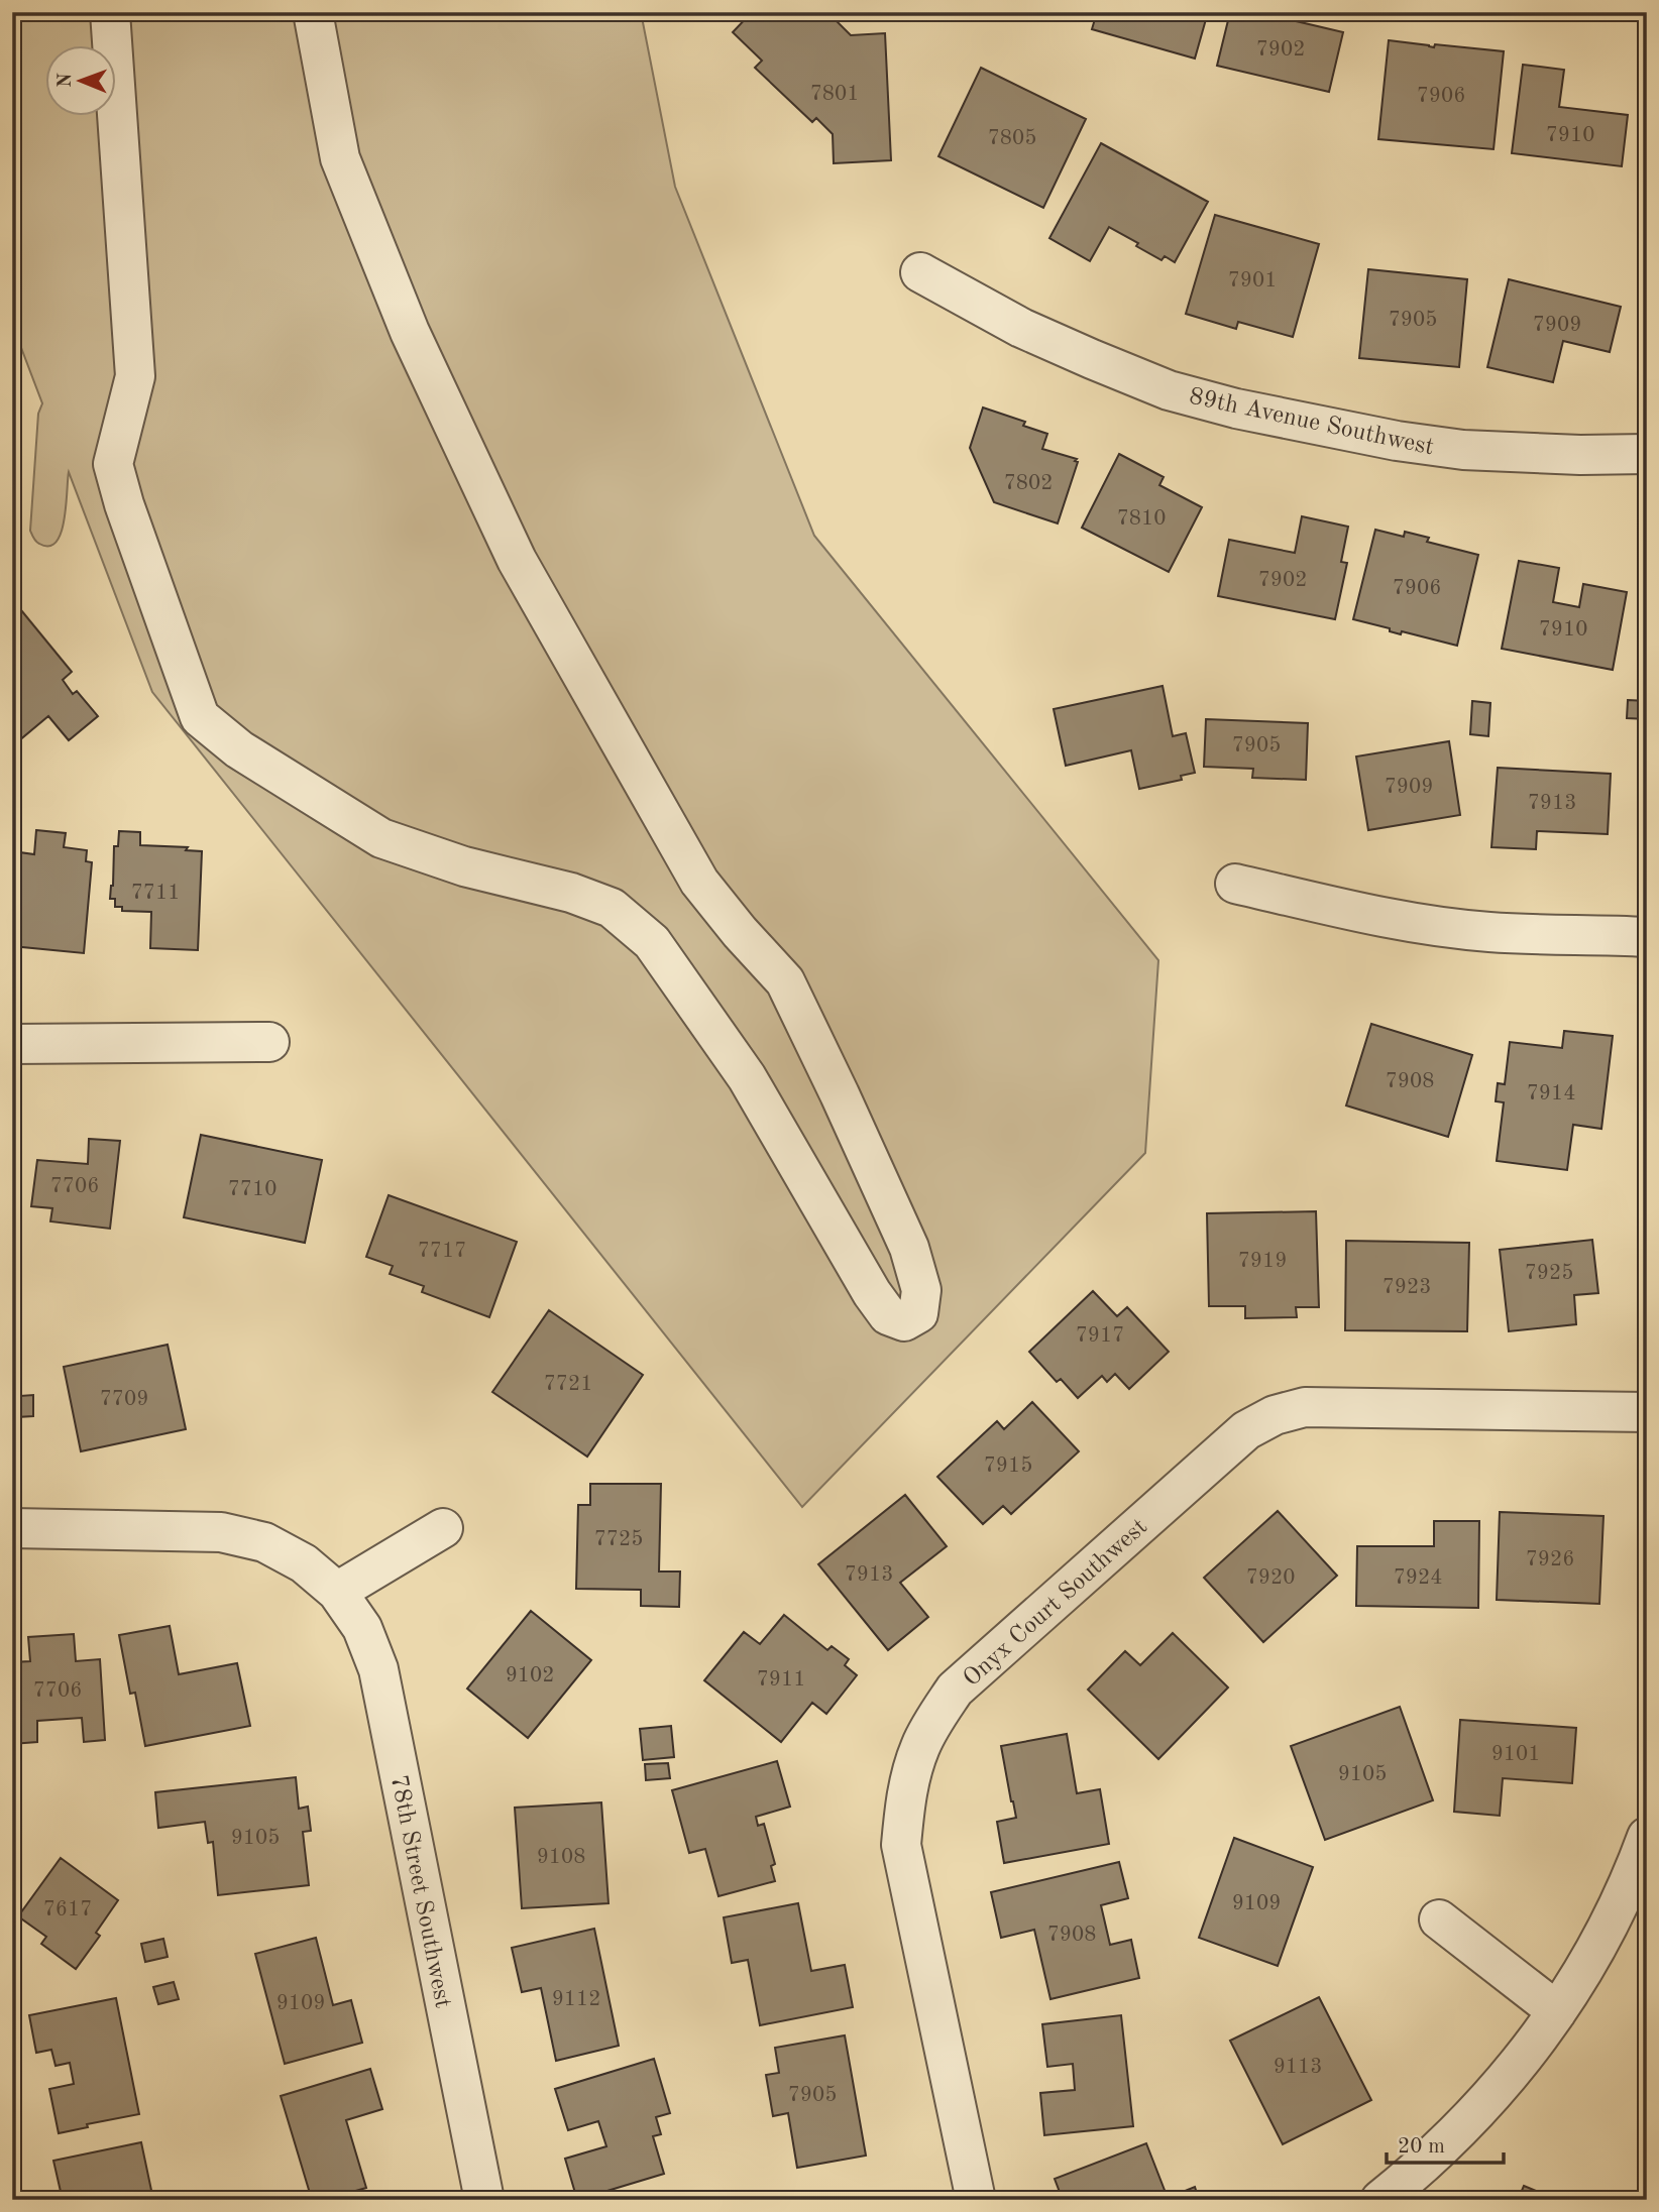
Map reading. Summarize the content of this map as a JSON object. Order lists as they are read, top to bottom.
{
  "streets": {
    "street": ["89th Avenue Southwest", "Onyx Court Southwest", "78th Street Southwest"]
  },
  "house_numbers": [
    "7902",
    "7801",
    "7906",
    "7910",
    "7805",
    "7901",
    "7905",
    "7909",
    "7802",
    "7810",
    "7902",
    "7906",
    "7910",
    "7905",
    "7909",
    "7913",
    "7711",
    "7908",
    "7914",
    "7706",
    "7710",
    "7717",
    "7919",
    "7925",
    "7923",
    "7917",
    "7721",
    "7709",
    "7915",
    "7725",
    "7926",
    "7913",
    "7920",
    "7924",
    "9102",
    "7911",
    "7706",
    "9101",
    "9105",
    "9105",
    "9108",
    "9109",
    "7617",
    "7908",
    "9112",
    "9109",
    "9113",
    "7905"
  ],
  "scale_bar": "20 m",
  "north": "left"
}
